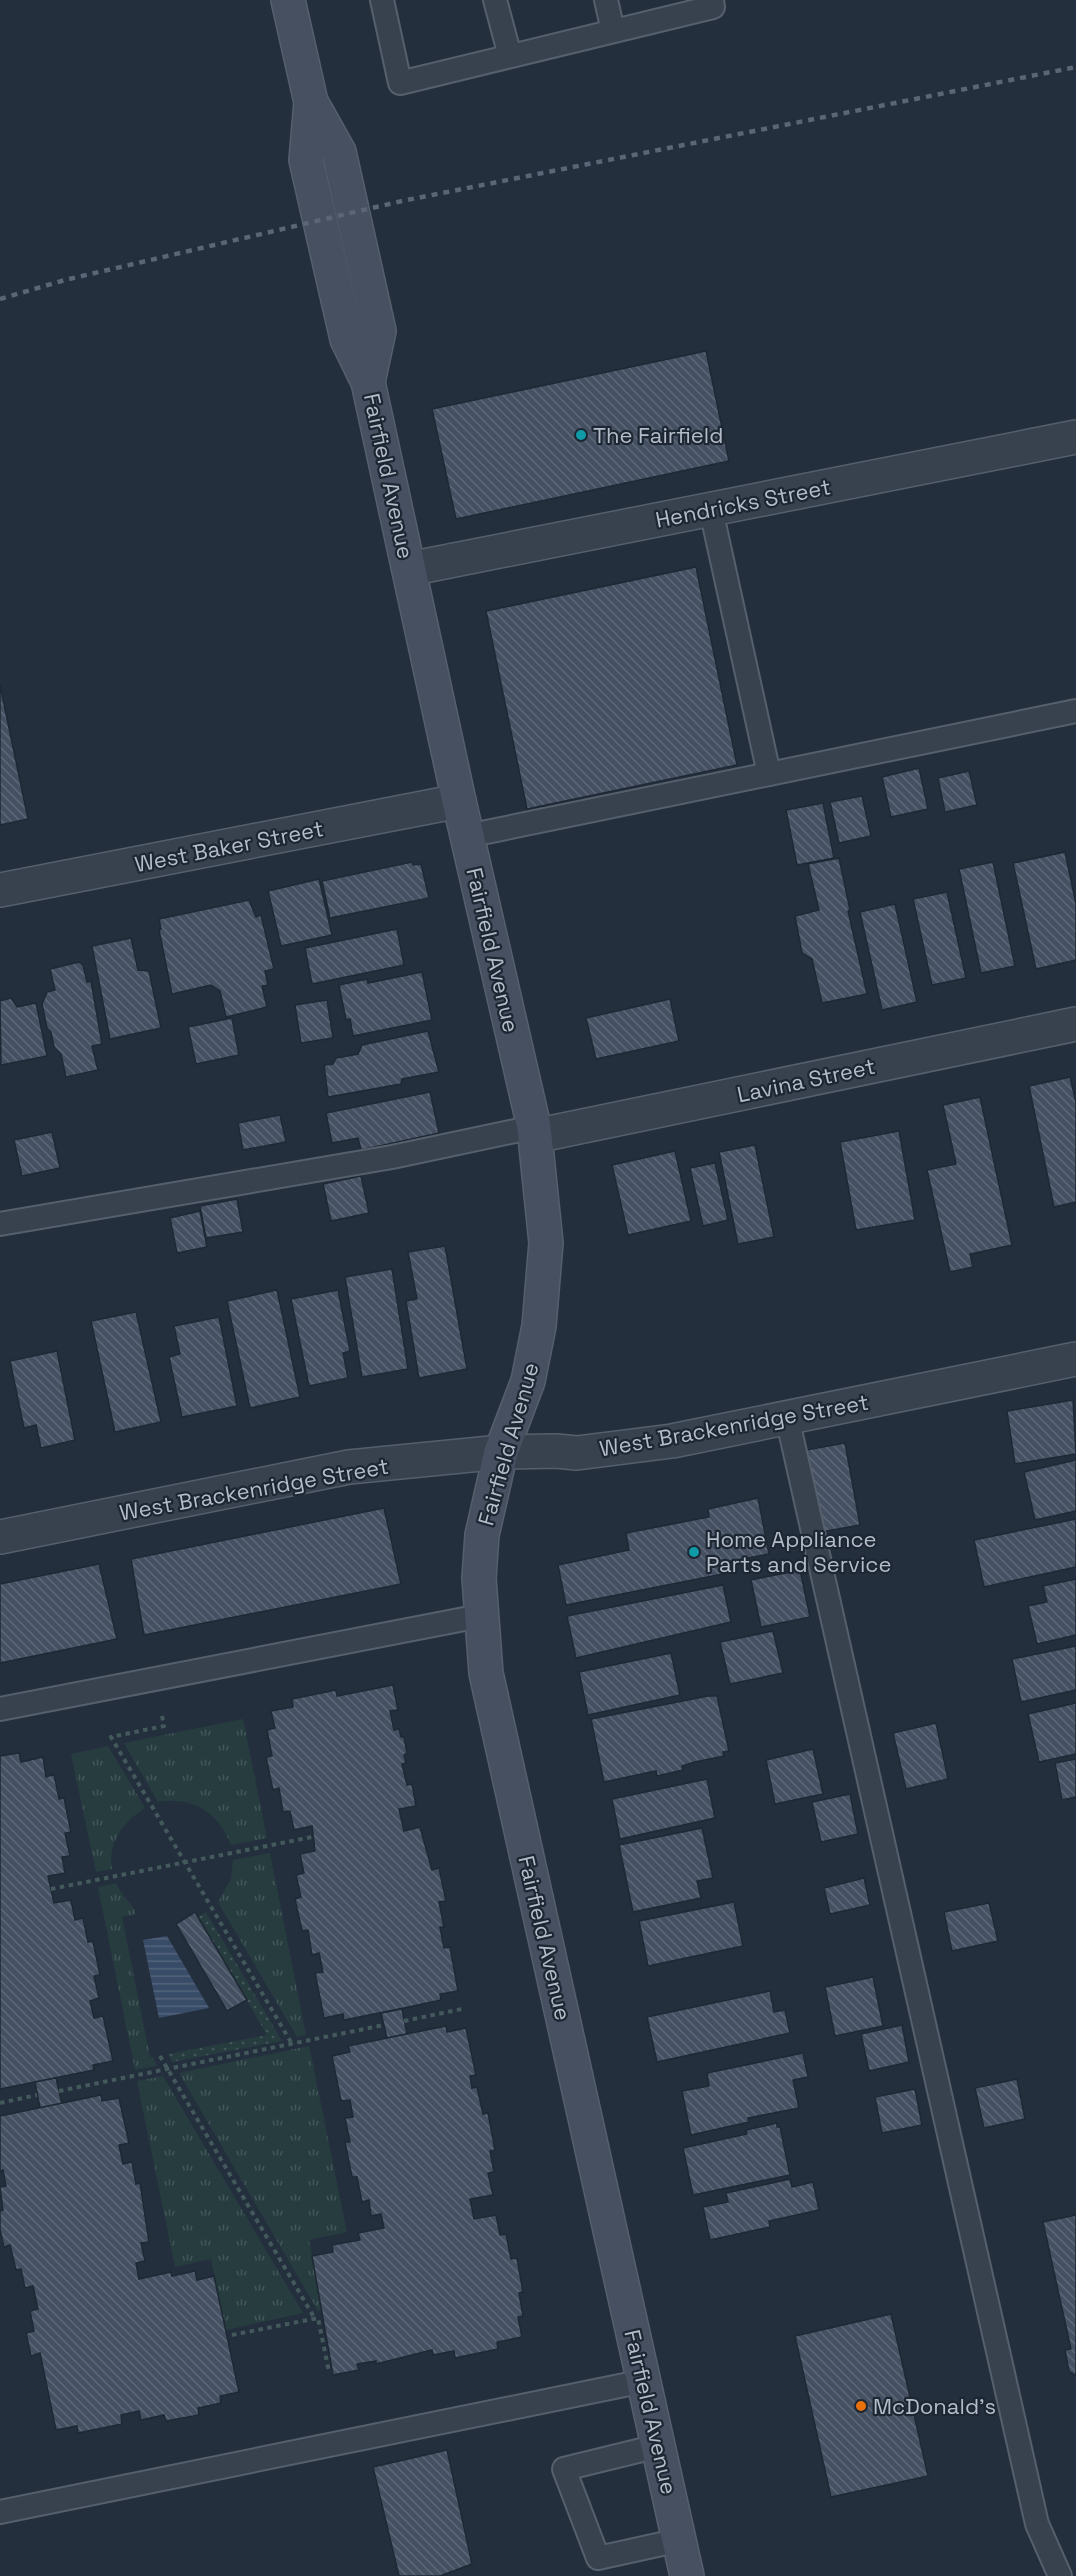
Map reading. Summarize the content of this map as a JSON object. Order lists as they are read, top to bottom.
{
  "streets": {
    "main road": ["Fairfield Avenue"],
    "street": [
      "Hendricks Street",
      "West Baker Street",
      "Lavina Street",
      "West Brackenridge Street"
    ]
  },
  "crossings": [
    ["Fairfield Avenue", "Hendricks Street"],
    ["Fairfield Avenue", "West Baker Street"],
    ["Fairfield Avenue", "Lavina Street"],
    ["Fairfield Avenue", "West Brackenridge Street"]
  ],
  "places": ["The Fairfield", "Home Appliance Parts and Service", "McDonald's"]
}
